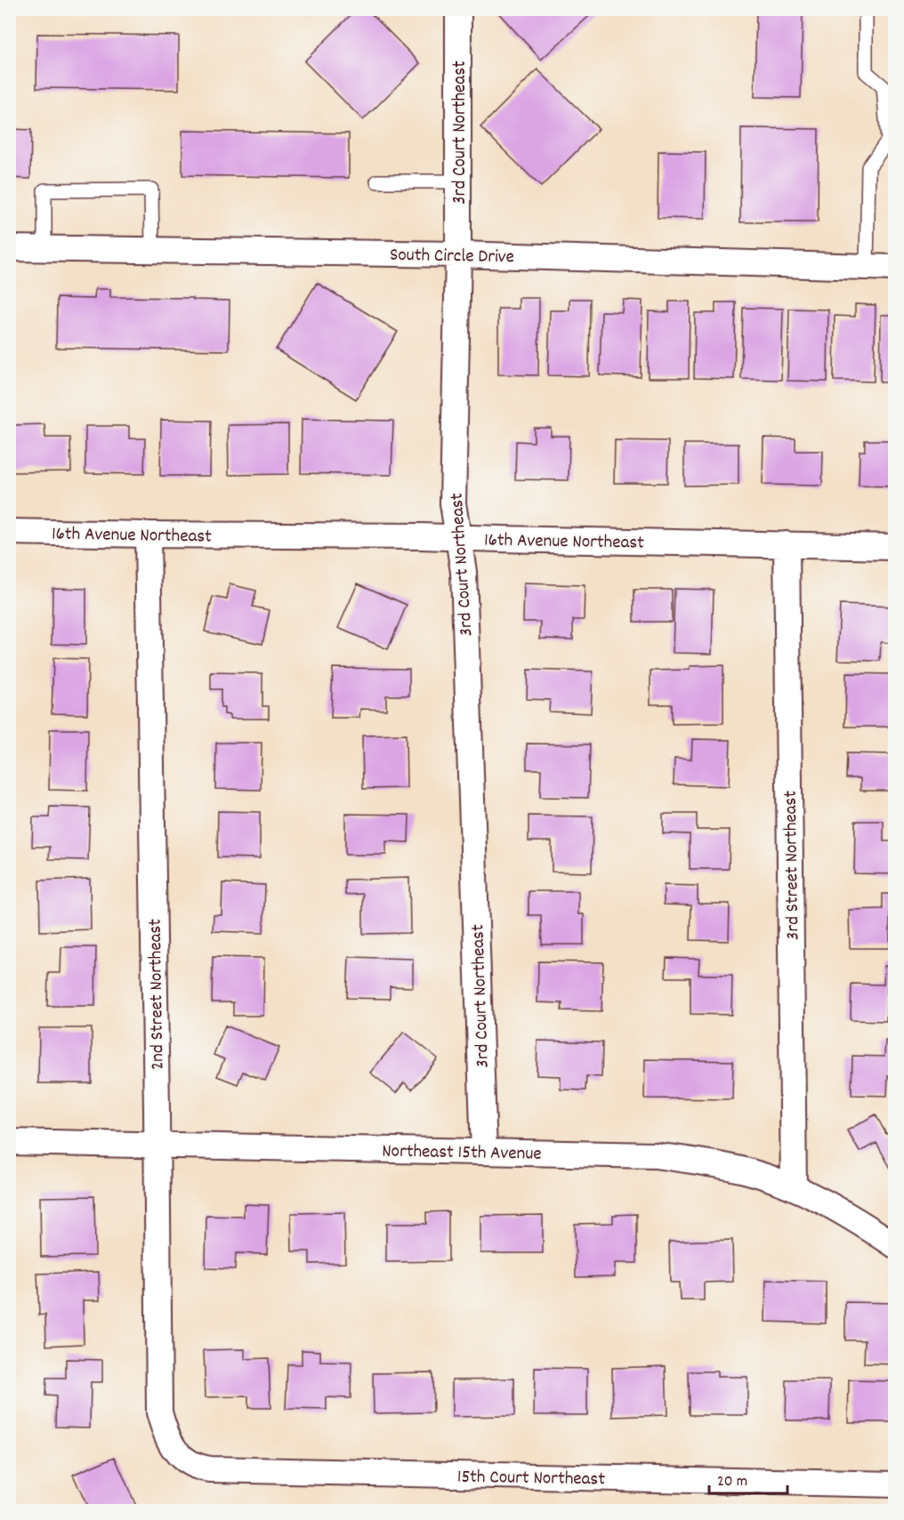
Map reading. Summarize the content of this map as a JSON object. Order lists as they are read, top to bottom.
{
  "streets": {
    "street": [
      "3rd Court Northeast",
      "South Circle Drive",
      "16th Avenue Northeast",
      "3rd Street Northeast",
      "2nd Street Northeast",
      "Northeast 15th Avenue",
      "15th Court Northeast"
    ]
  },
  "crossings": [
    ["3rd Court Northeast", "South Circle Drive"],
    ["3rd Court Northeast", "16th Avenue Northeast"],
    ["3rd Court Northeast", "Northeast 15th Avenue"],
    ["16th Avenue Northeast", "3rd Street Northeast"],
    ["16th Avenue Northeast", "2nd Street Northeast"],
    ["3rd Street Northeast", "Northeast 15th Avenue"],
    ["2nd Street Northeast", "Northeast 15th Avenue"],
    ["2nd Street Northeast", "15th Court Northeast"]
  ],
  "scale_bar": "20 m"
}
